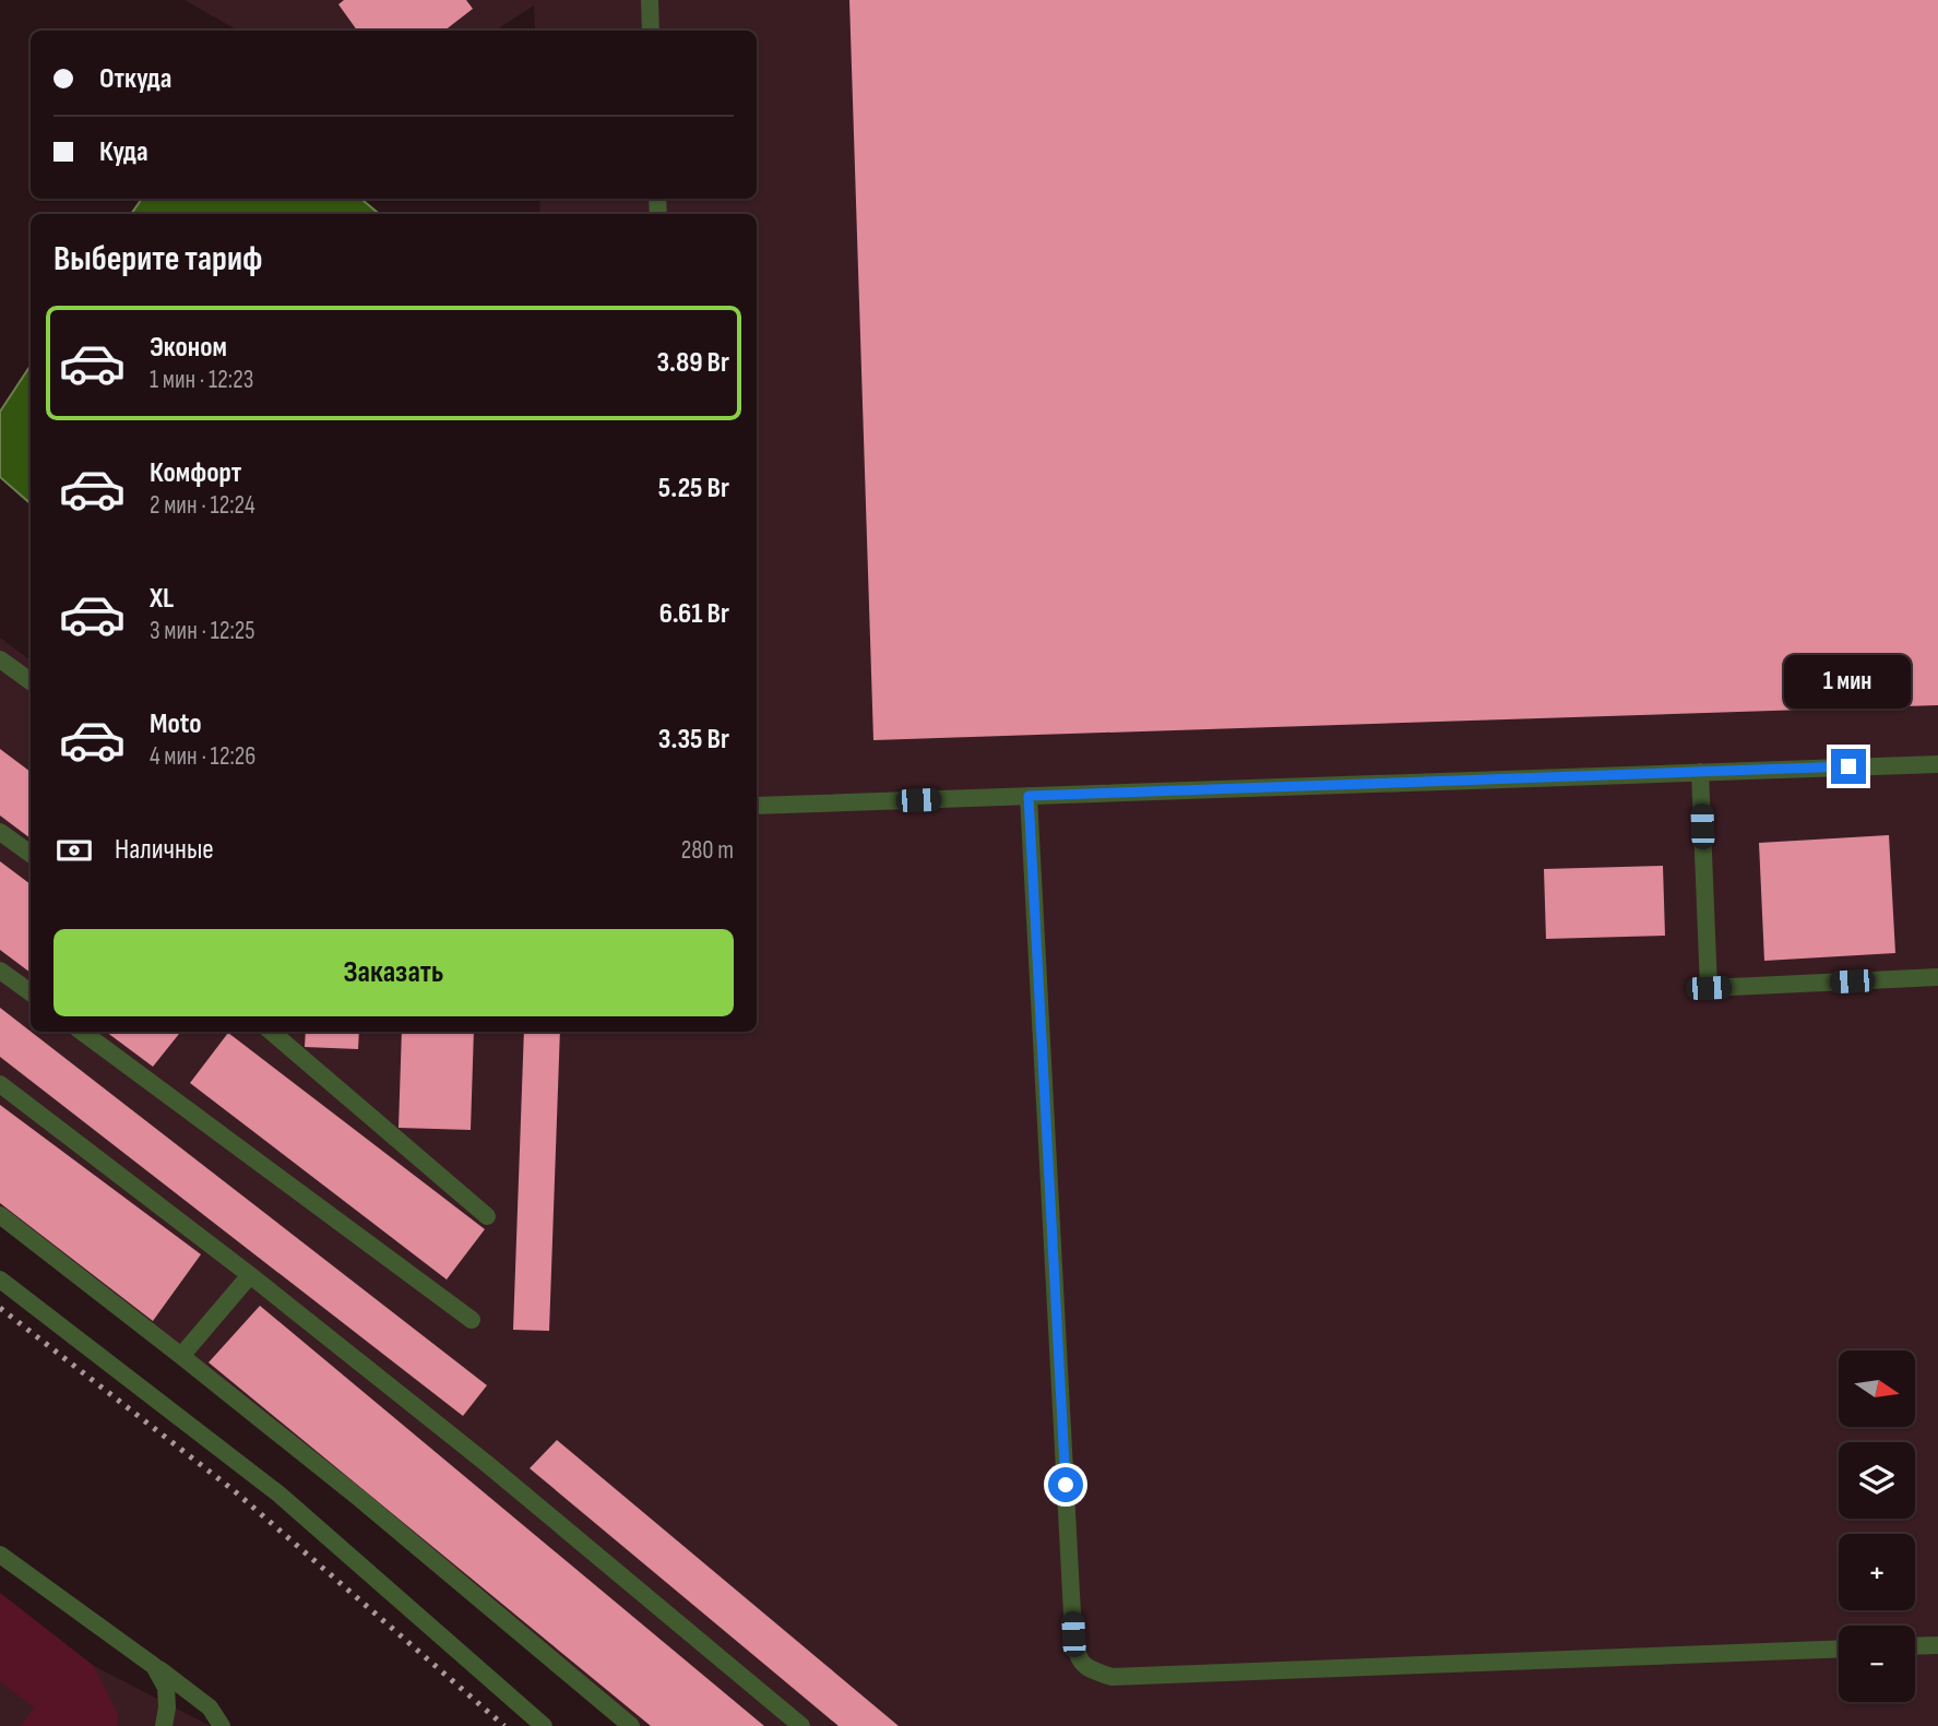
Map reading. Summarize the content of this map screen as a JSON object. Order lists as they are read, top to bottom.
{
  "north": "right",
  "page": {
    "banner": ["Откуда", "Куда"],
    "heading": "Выберите тариф",
    "list": [
      {
        "name": "Эконом",
        "note": "1 мин · 12:23",
        "value": "3.89 Br"
      },
      {
        "name": "Комфорт",
        "note": "2 мин · 12:24",
        "value": "5.25 Br"
      },
      {
        "name": "XL",
        "note": "3 мин · 12:25",
        "value": "6.61 Br"
      },
      {
        "name": "Moto",
        "note": "4 мин · 12:26",
        "value": "3.35 Br"
      }
    ],
    "bubble": "1 мин",
    "pay": ["Наличные", "280 m"],
    "buttons": "Заказать",
    "map_buttons": ["+", "−"]
  }
}
